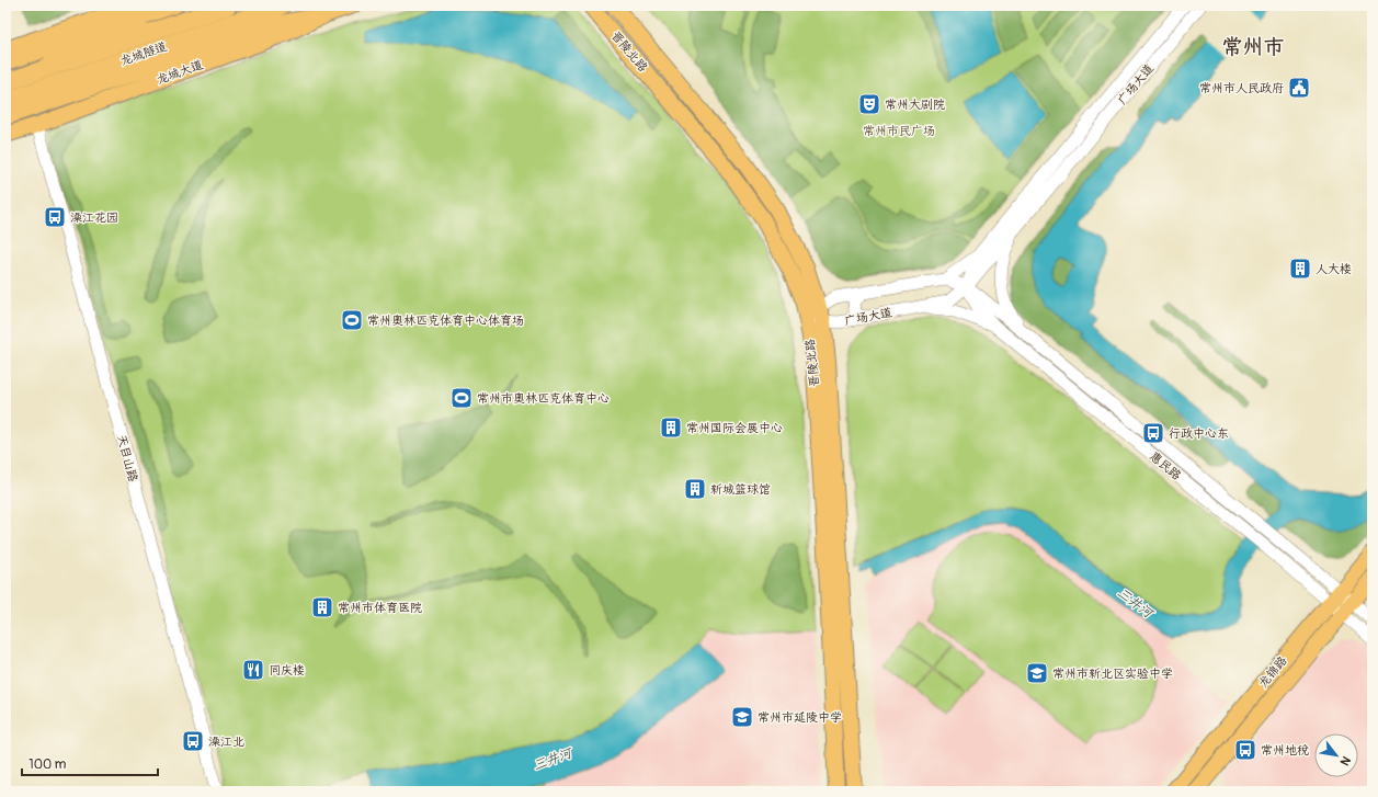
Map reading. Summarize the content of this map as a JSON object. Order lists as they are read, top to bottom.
{
  "streets": {
    "highway": ["龙城隧道"],
    "main road": ["晋陵北路", "龙城大道", "龙锦路"],
    "street": ["广场大道", "天目山路", "惠民路"]
  },
  "crossings": [
    ["晋陵北路", "广场大道"],
    ["龙城大道", "天目山路"],
    ["广场大道", "惠民路"],
    ["惠民路", "龙锦路"]
  ],
  "districts": ["常州市"],
  "water": ["三井河"],
  "parks": ["常州市民广场"],
  "places": {
    "public building": ["常州市人民政府"],
    "theatre": ["常州大剧院"],
    "bus stop": [
      "澡江花园",
      "行政中心东",
      "澡江北",
      "常州地税"
    ],
    "building": [
      "人大楼",
      "常州国际会展中心",
      "新城篮球馆",
      "常州市体育医院"
    ],
    "sports": ["常州奥林匹克体育中心体育场", "常州市奥林匹克体育中心"],
    "restaurant": ["同庆楼"],
    "school or university": ["常州市新北区实验中学", "常州市延陵中学"]
  },
  "scale_bar": "100 m",
  "north": "bottom right"
}
